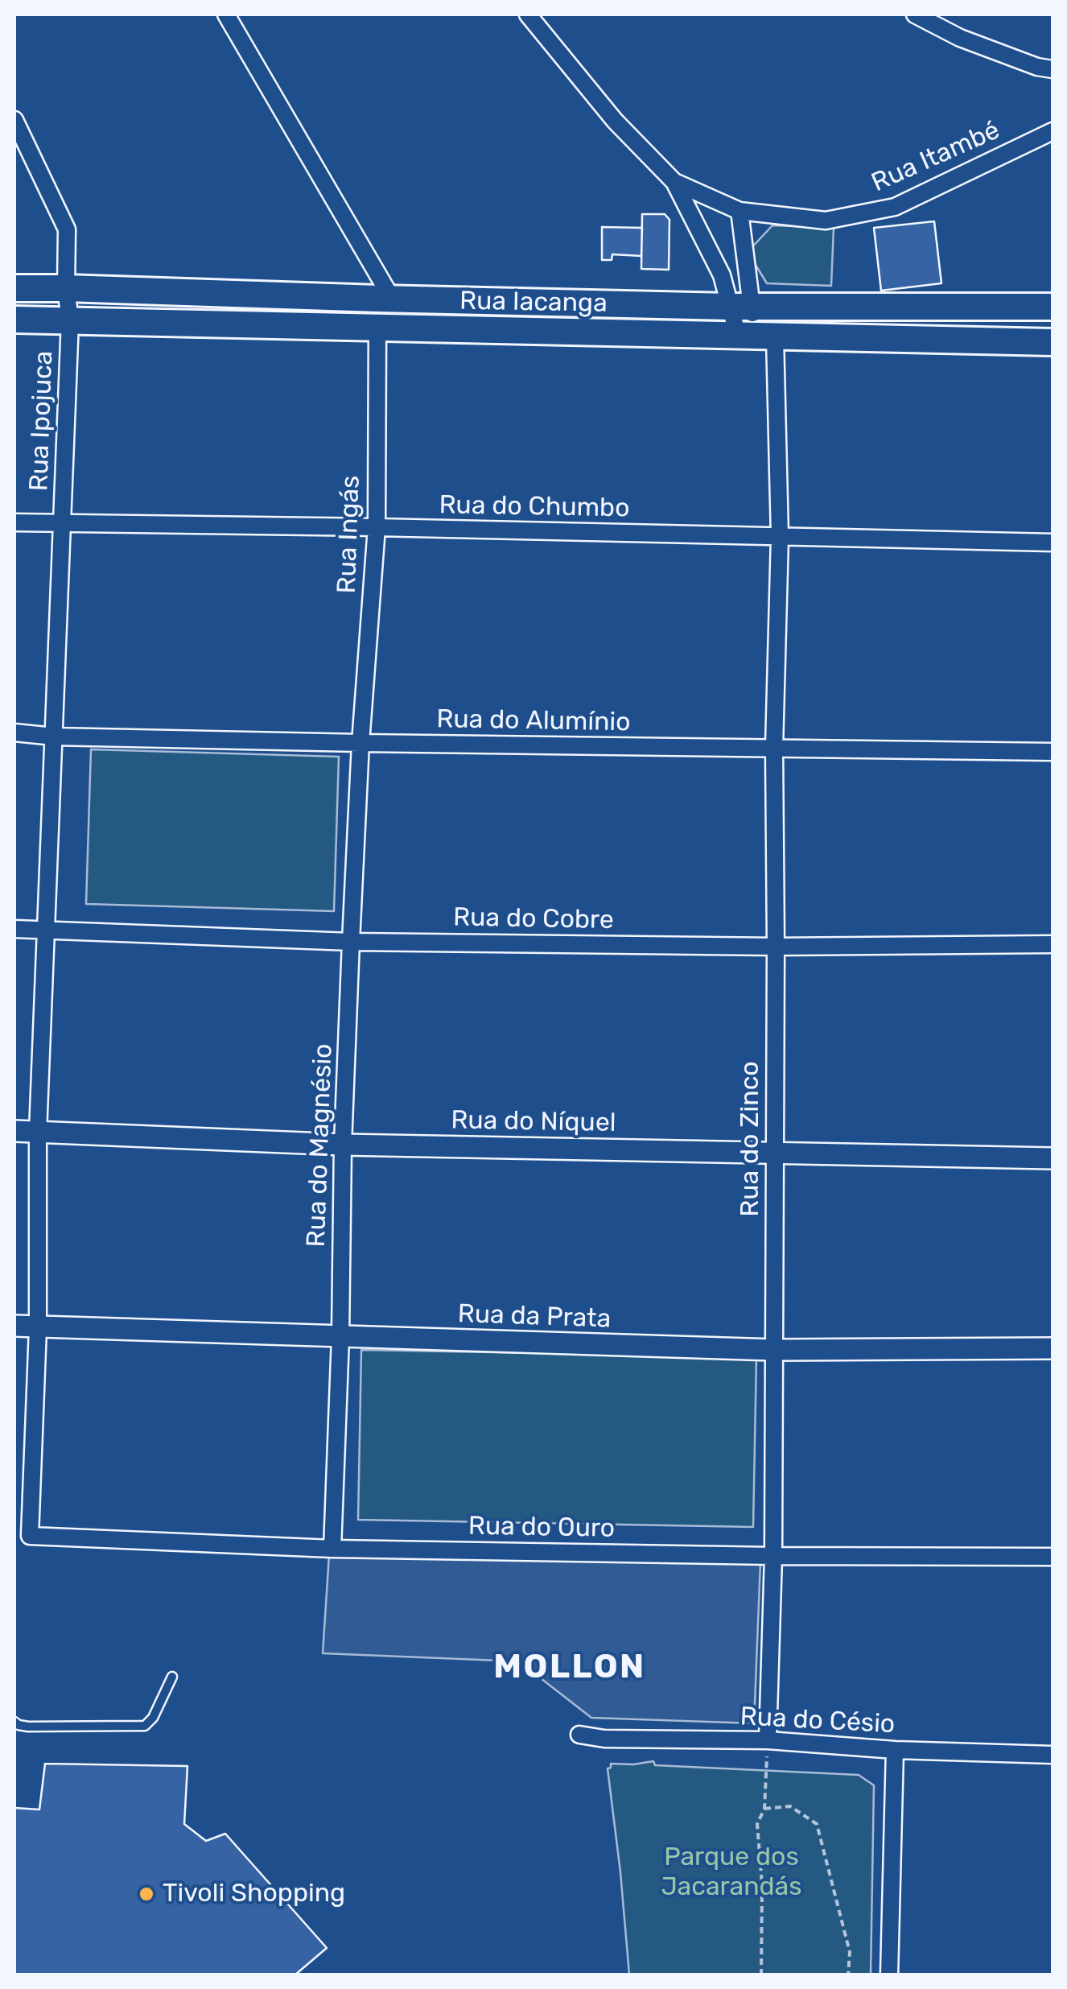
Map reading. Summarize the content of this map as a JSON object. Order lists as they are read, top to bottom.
{
  "streets": {
    "main road": ["Rua Iacanga"],
    "street": [
      "Rua Itambé",
      "Rua Ipojuca",
      "Rua do Chumbo",
      "Rua Ingás",
      "Rua do Alumínio",
      "Rua do Cobre",
      "Rua do Níquel",
      "Rua do Zinco",
      "Rua do Magnésio",
      "Rua da Prata",
      "Rua do Ouro",
      "Rua do Césio"
    ]
  },
  "crossings": [
    ["Rua Iacanga", "Rua Ipojuca"],
    ["Rua Iacanga", "Rua Ingás"],
    ["Rua Iacanga", "Rua do Zinco"],
    ["Rua Ipojuca", "Rua do Chumbo"],
    ["Rua Ipojuca", "Rua do Alumínio"],
    ["Rua Ipojuca", "Rua do Cobre"],
    ["Rua Ipojuca", "Rua do Níquel"],
    ["Rua Ipojuca", "Rua da Prata"],
    ["Rua Ipojuca", "Rua do Ouro"],
    ["Rua do Chumbo", "Rua Ingás"],
    ["Rua do Chumbo", "Rua do Zinco"],
    ["Rua Ingás", "Rua do Alumínio"],
    ["Rua Ingás", "Rua do Magnésio"],
    ["Rua do Alumínio", "Rua do Zinco"],
    ["Rua do Alumínio", "Rua do Magnésio"],
    ["Rua do Cobre", "Rua do Zinco"],
    ["Rua do Cobre", "Rua do Magnésio"],
    ["Rua do Níquel", "Rua do Zinco"],
    ["Rua do Níquel", "Rua do Magnésio"],
    ["Rua do Zinco", "Rua da Prata"],
    ["Rua do Zinco", "Rua do Ouro"],
    ["Rua do Zinco", "Rua do Césio"],
    ["Rua do Magnésio", "Rua da Prata"],
    ["Rua do Magnésio", "Rua do Ouro"]
  ],
  "districts": ["MOLLON"],
  "parks": ["Parque dos Jacarandás"],
  "places": ["Tivoli Shopping"]
}
